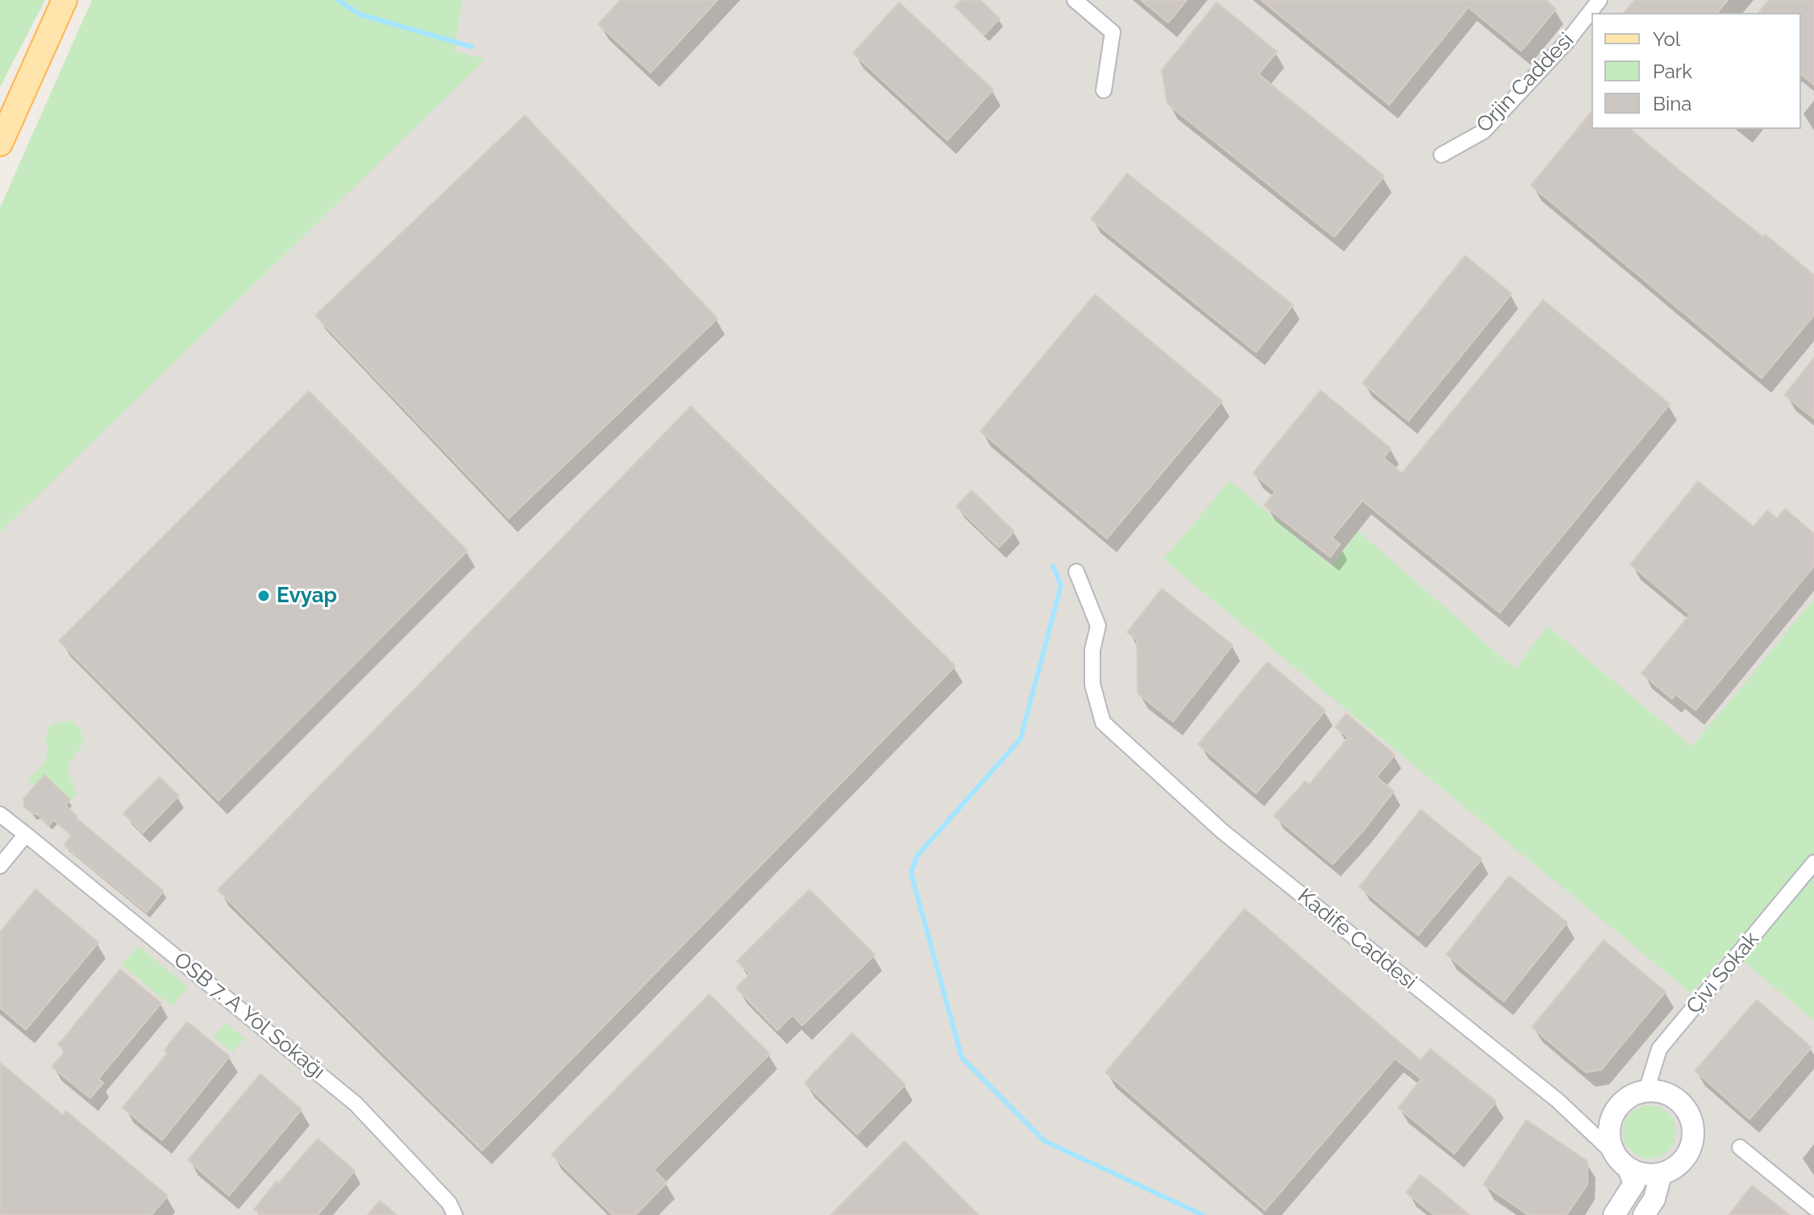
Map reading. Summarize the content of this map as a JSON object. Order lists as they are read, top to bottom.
{
  "streets": {
    "street": [
      "Orjin Caddesi",
      "Kadife Caddesi",
      "Çivi Sokak",
      "OSB 7. A Yol Sokağı"
    ]
  },
  "crossings": [
    ["Kadife Caddesi", "Çivi Sokak"]
  ],
  "places": ["Evyap"],
  "legend": ["Yol", "Park", "Bina"]
}
